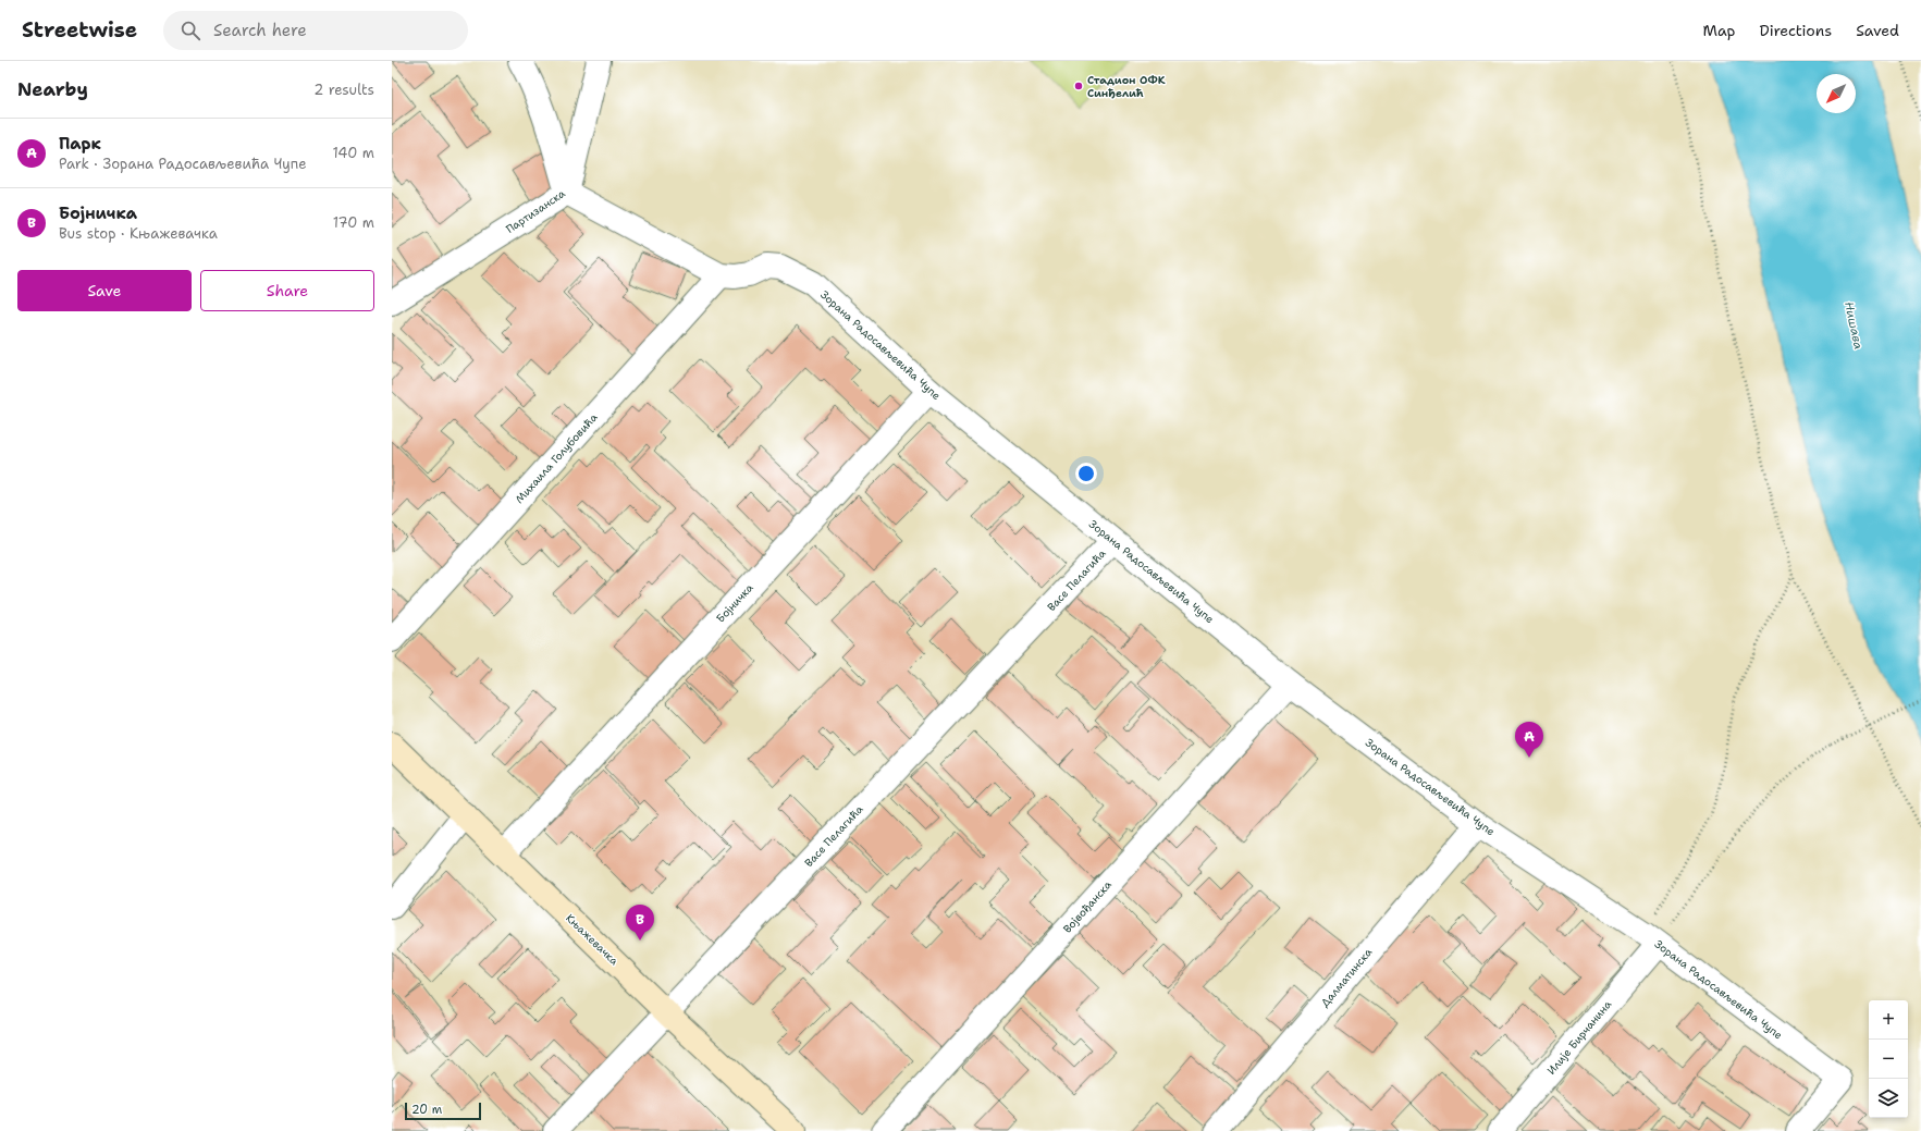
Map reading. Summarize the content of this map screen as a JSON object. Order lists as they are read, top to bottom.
{
  "streets": {
    "main road": ["Књажевачка"],
    "street": [
      "Партизанска",
      "Зорана Радосављевића Чупе",
      "Михаила Голубовића",
      "Васе Пелагића",
      "Бојничка",
      "Војвођанска",
      "Далматинска",
      "Илије Бирчанина"
    ]
  },
  "crossings": [
    ["Партизанска", "Зорана Радосављевића Чупе"],
    ["Зорана Радосављевића Чупе", "Михаила Голубовића"],
    ["Зорана Радосављевића Чупе", "Васе Пелагића"],
    ["Зорана Радосављевића Чупе", "Бојничка"],
    ["Зорана Радосављевића Чупе", "Војвођанска"],
    ["Зорана Радосављевића Чупе", "Далматинска"],
    ["Зорана Радосављевића Чупе", "Илије Бирчанина"],
    ["Васе Пелагића", "Књажевачка"],
    ["Бојничка", "Књажевачка"]
  ],
  "water": ["Нишава"],
  "places": ["Стадион ОФК Синђелић"],
  "scale_bar": "20 m",
  "north": "bottom left",
  "page": {
    "header": "Streetwise",
    "search": "Search here",
    "nav": ["Map", "Directions", "Saved"],
    "heading": ["Nearby", "2 results"],
    "list": [
      {
        "mark": "A",
        "name": "Парк",
        "note": "Park · Зорана Радосављевића Чупе",
        "value": "140 m"
      },
      {
        "mark": "B",
        "name": "Бојничка",
        "note": "Bus stop · Књажевачка",
        "value": "170 m"
      }
    ],
    "buttons": ["Save", "Share"],
    "pins": ["A", "B"],
    "map_buttons": ["+", "−"],
    "scale": "20 m"
  }
}
